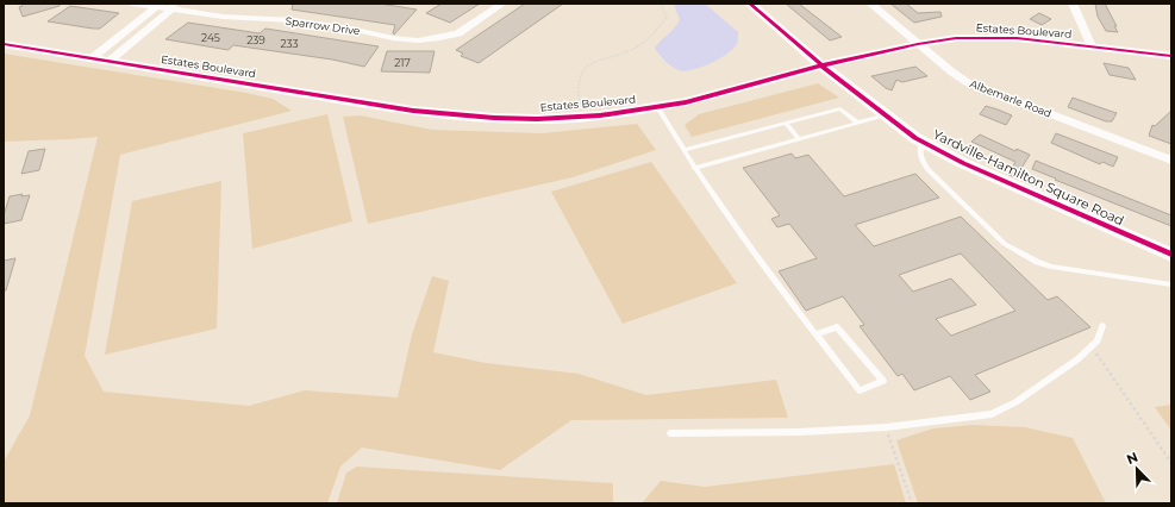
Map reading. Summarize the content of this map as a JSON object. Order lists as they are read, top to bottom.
{
  "streets": {
    "street": [
      "Sparrow Drive",
      "Estates Boulevard",
      "Albemarle Road",
      "Yardville-Hamilton Square Road"
    ]
  },
  "crossings": [
    ["Estates Boulevard", "Albemarle Road"],
    ["Estates Boulevard", "Yardville-Hamilton Square Road"]
  ],
  "house_numbers": [
    "245",
    "239",
    "233",
    "217"
  ],
  "north": "top left"
}
